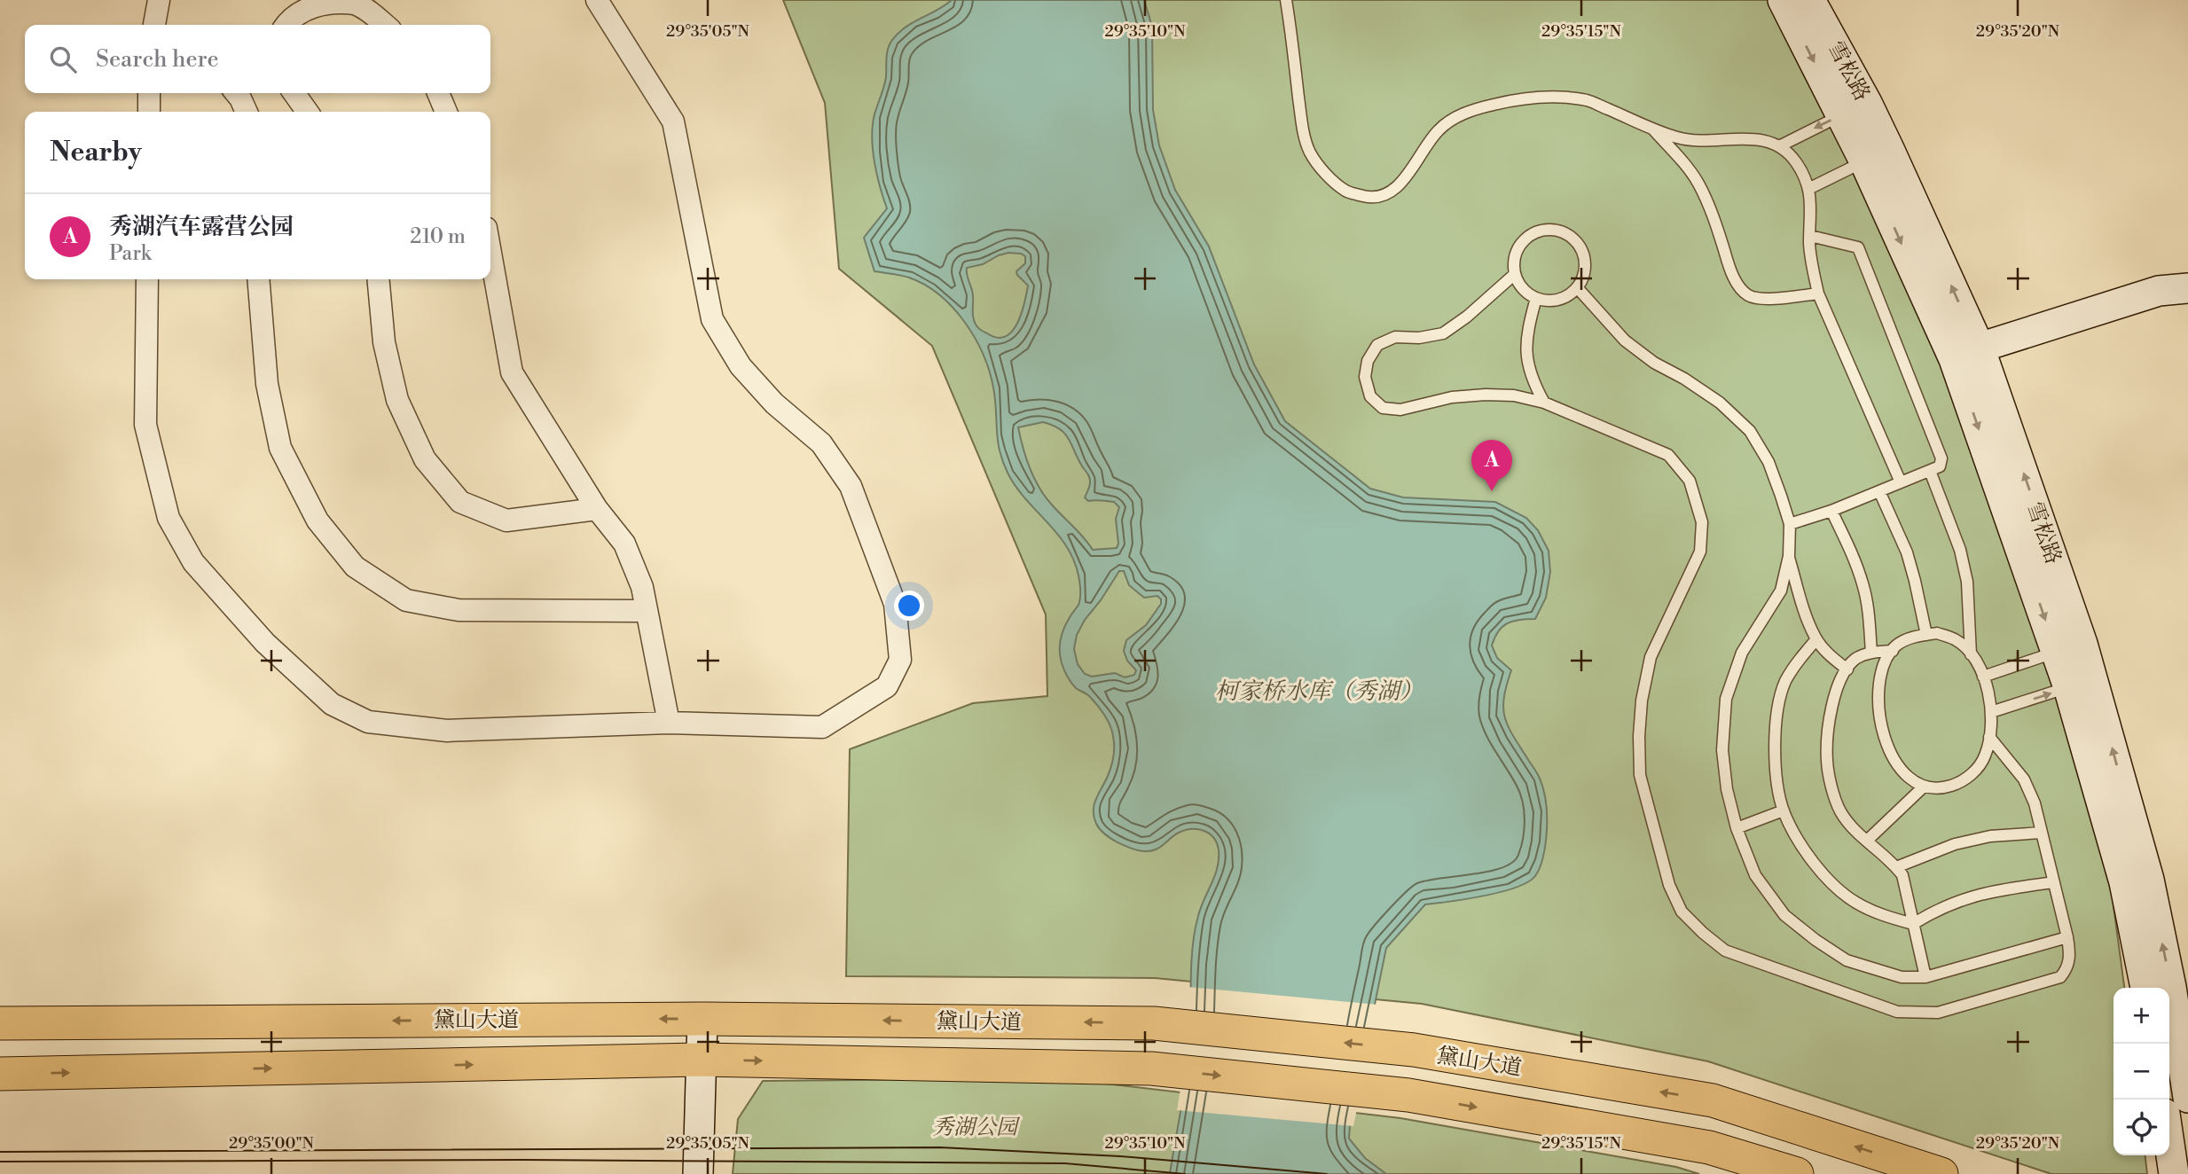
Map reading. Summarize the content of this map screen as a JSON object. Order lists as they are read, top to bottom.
{
  "streets": {
    "main road": ["雪松路", "黛山大道"]
  },
  "water": ["柯家桥水库（秀湖）"],
  "parks": ["秀湖公园"],
  "page": {
    "search": "Search here",
    "heading": "Nearby",
    "list": [
      {
        "mark": "A",
        "name": "秀湖汽车露营公园",
        "note": "Park",
        "value": "210 m"
      }
    ],
    "pins": "A",
    "map_buttons": ["+", "−"]
  },
  "coordinates": [
    "29°35'05\"N",
    "29°35'10\"N",
    "29°35'15\"N",
    "29°35'20\"N",
    "29°35'00\"N"
  ]
}
